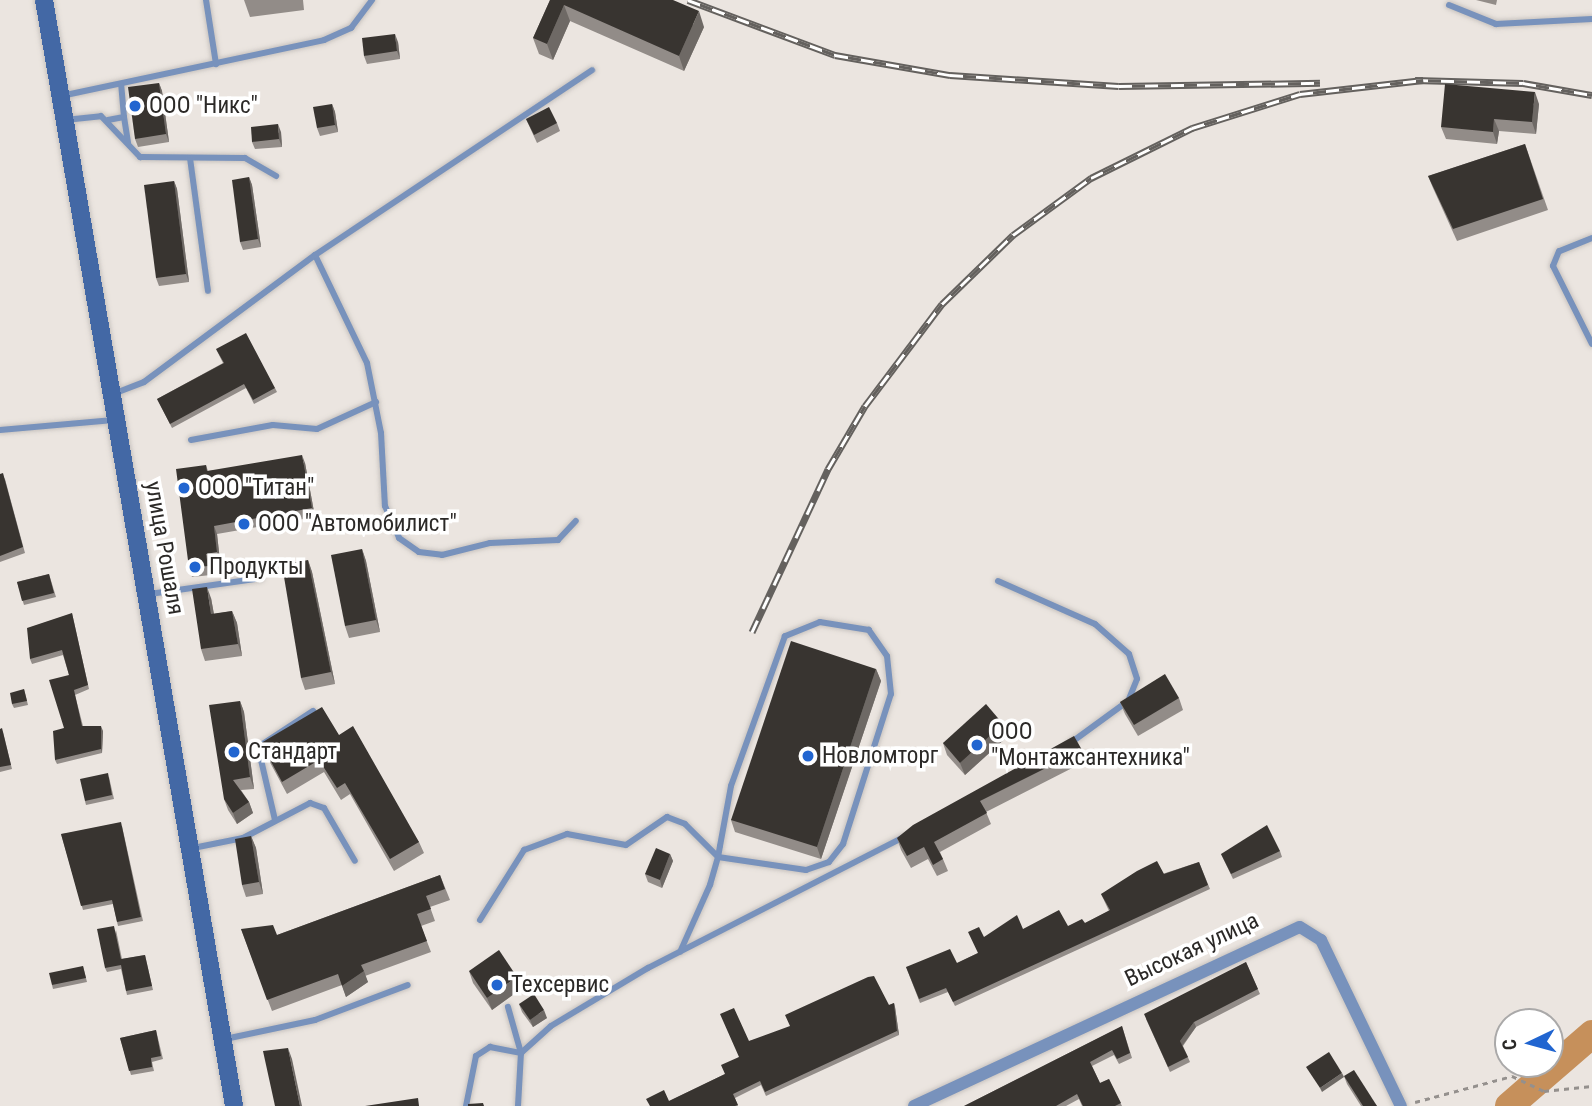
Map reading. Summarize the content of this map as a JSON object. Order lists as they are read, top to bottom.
{
  "streets": {
    "main road": ["улица Рошаля"],
    "street": ["Высокая улица"]
  },
  "places": [
    "ООО \"Никс\"",
    "ООО \"Титан\"",
    "ООО \"Автомобилист\"",
    "Продукты",
    "ООО \"Монтажсантехника\"",
    "Стандарт",
    "Новломторг",
    "Техсервис"
  ],
  "north": "left"
}
